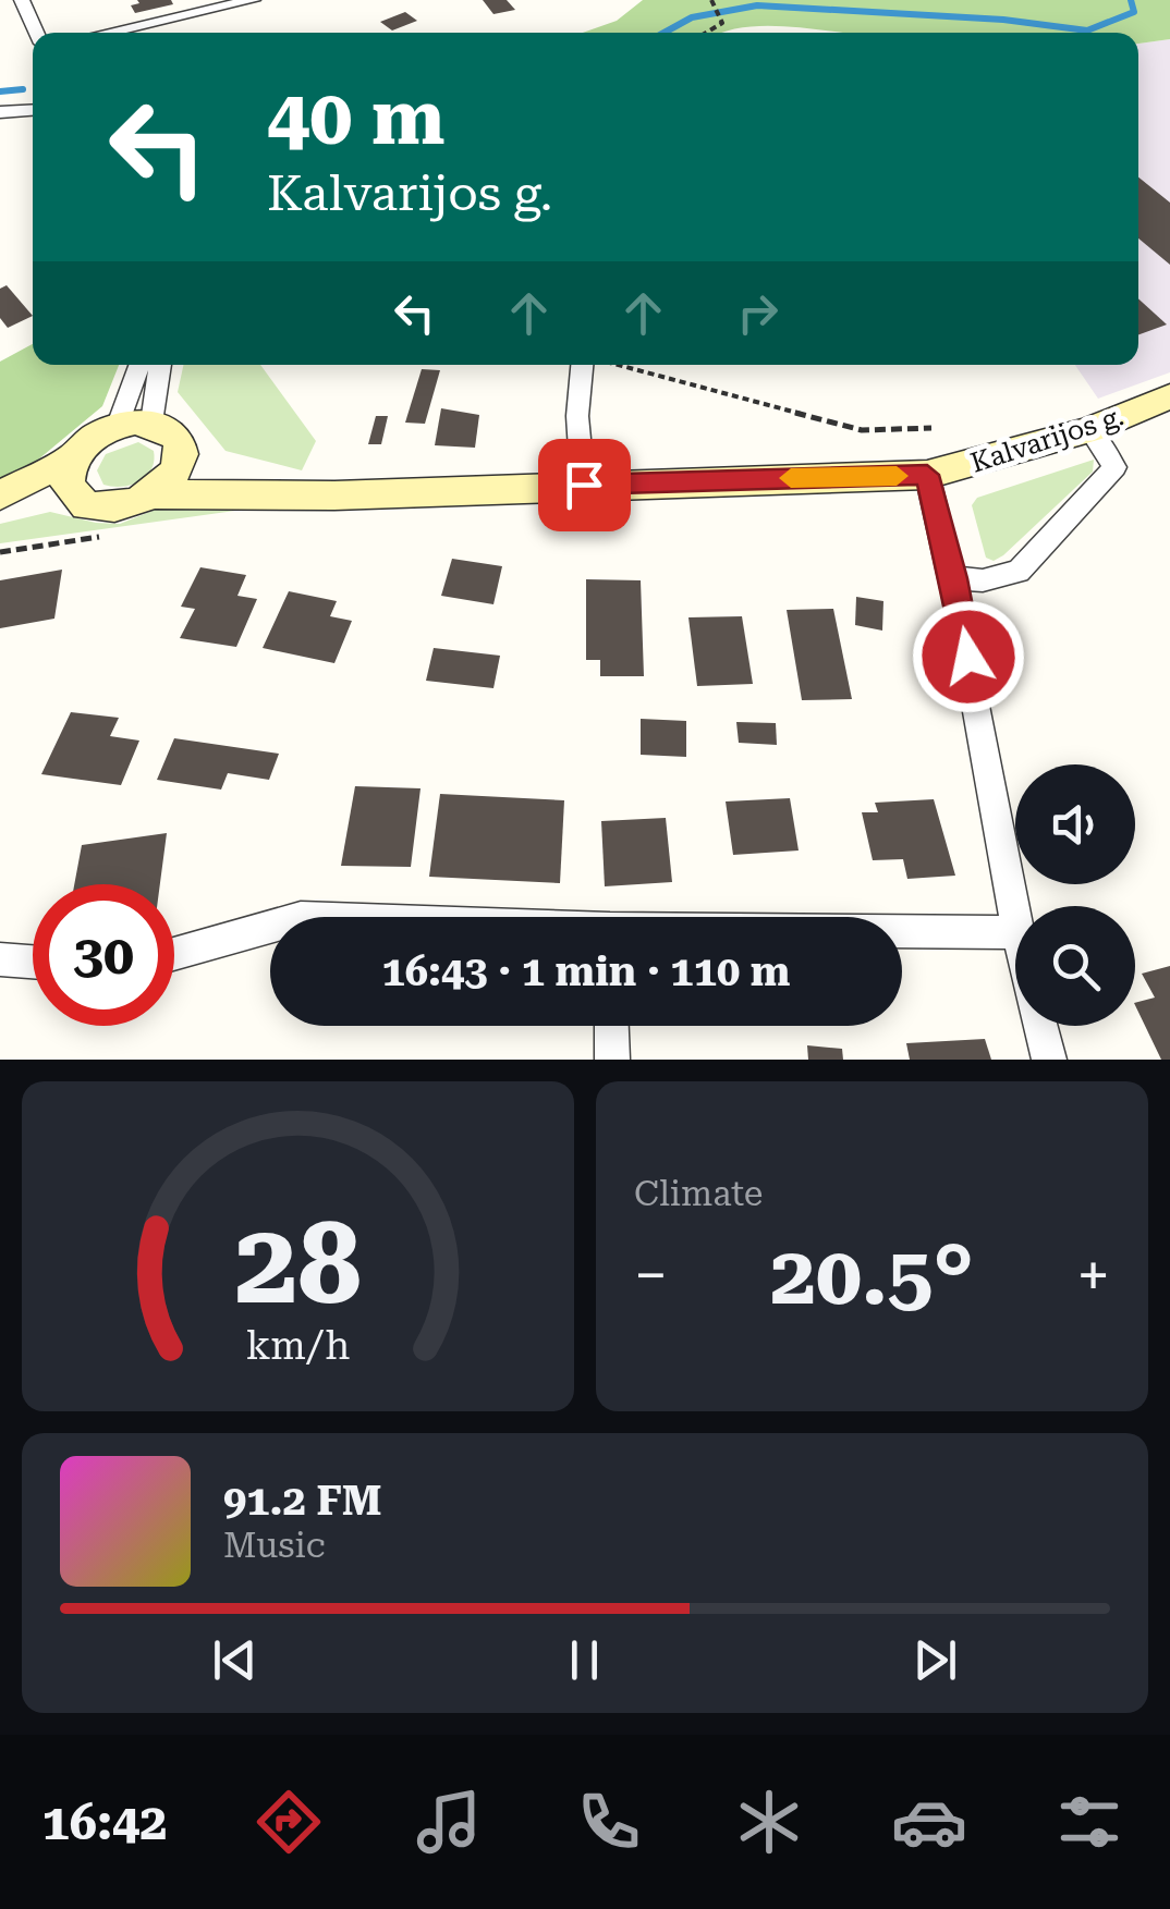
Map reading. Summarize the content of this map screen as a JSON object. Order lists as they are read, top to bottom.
{
  "streets": {
    "main road": ["Kalvarijos g."]
  },
  "page": {
    "turn": ["40 m", "Kalvarijos g."],
    "limit": "30",
    "trip": "16:43 · 1 min · 110 m",
    "tile": "Climate",
    "heat": ["−", "20.5°", "+"],
    "song": ["91.2 FM", "Music"],
    "tabs": "16:42",
    "gauge": ["28", "km/h"]
  }
}
